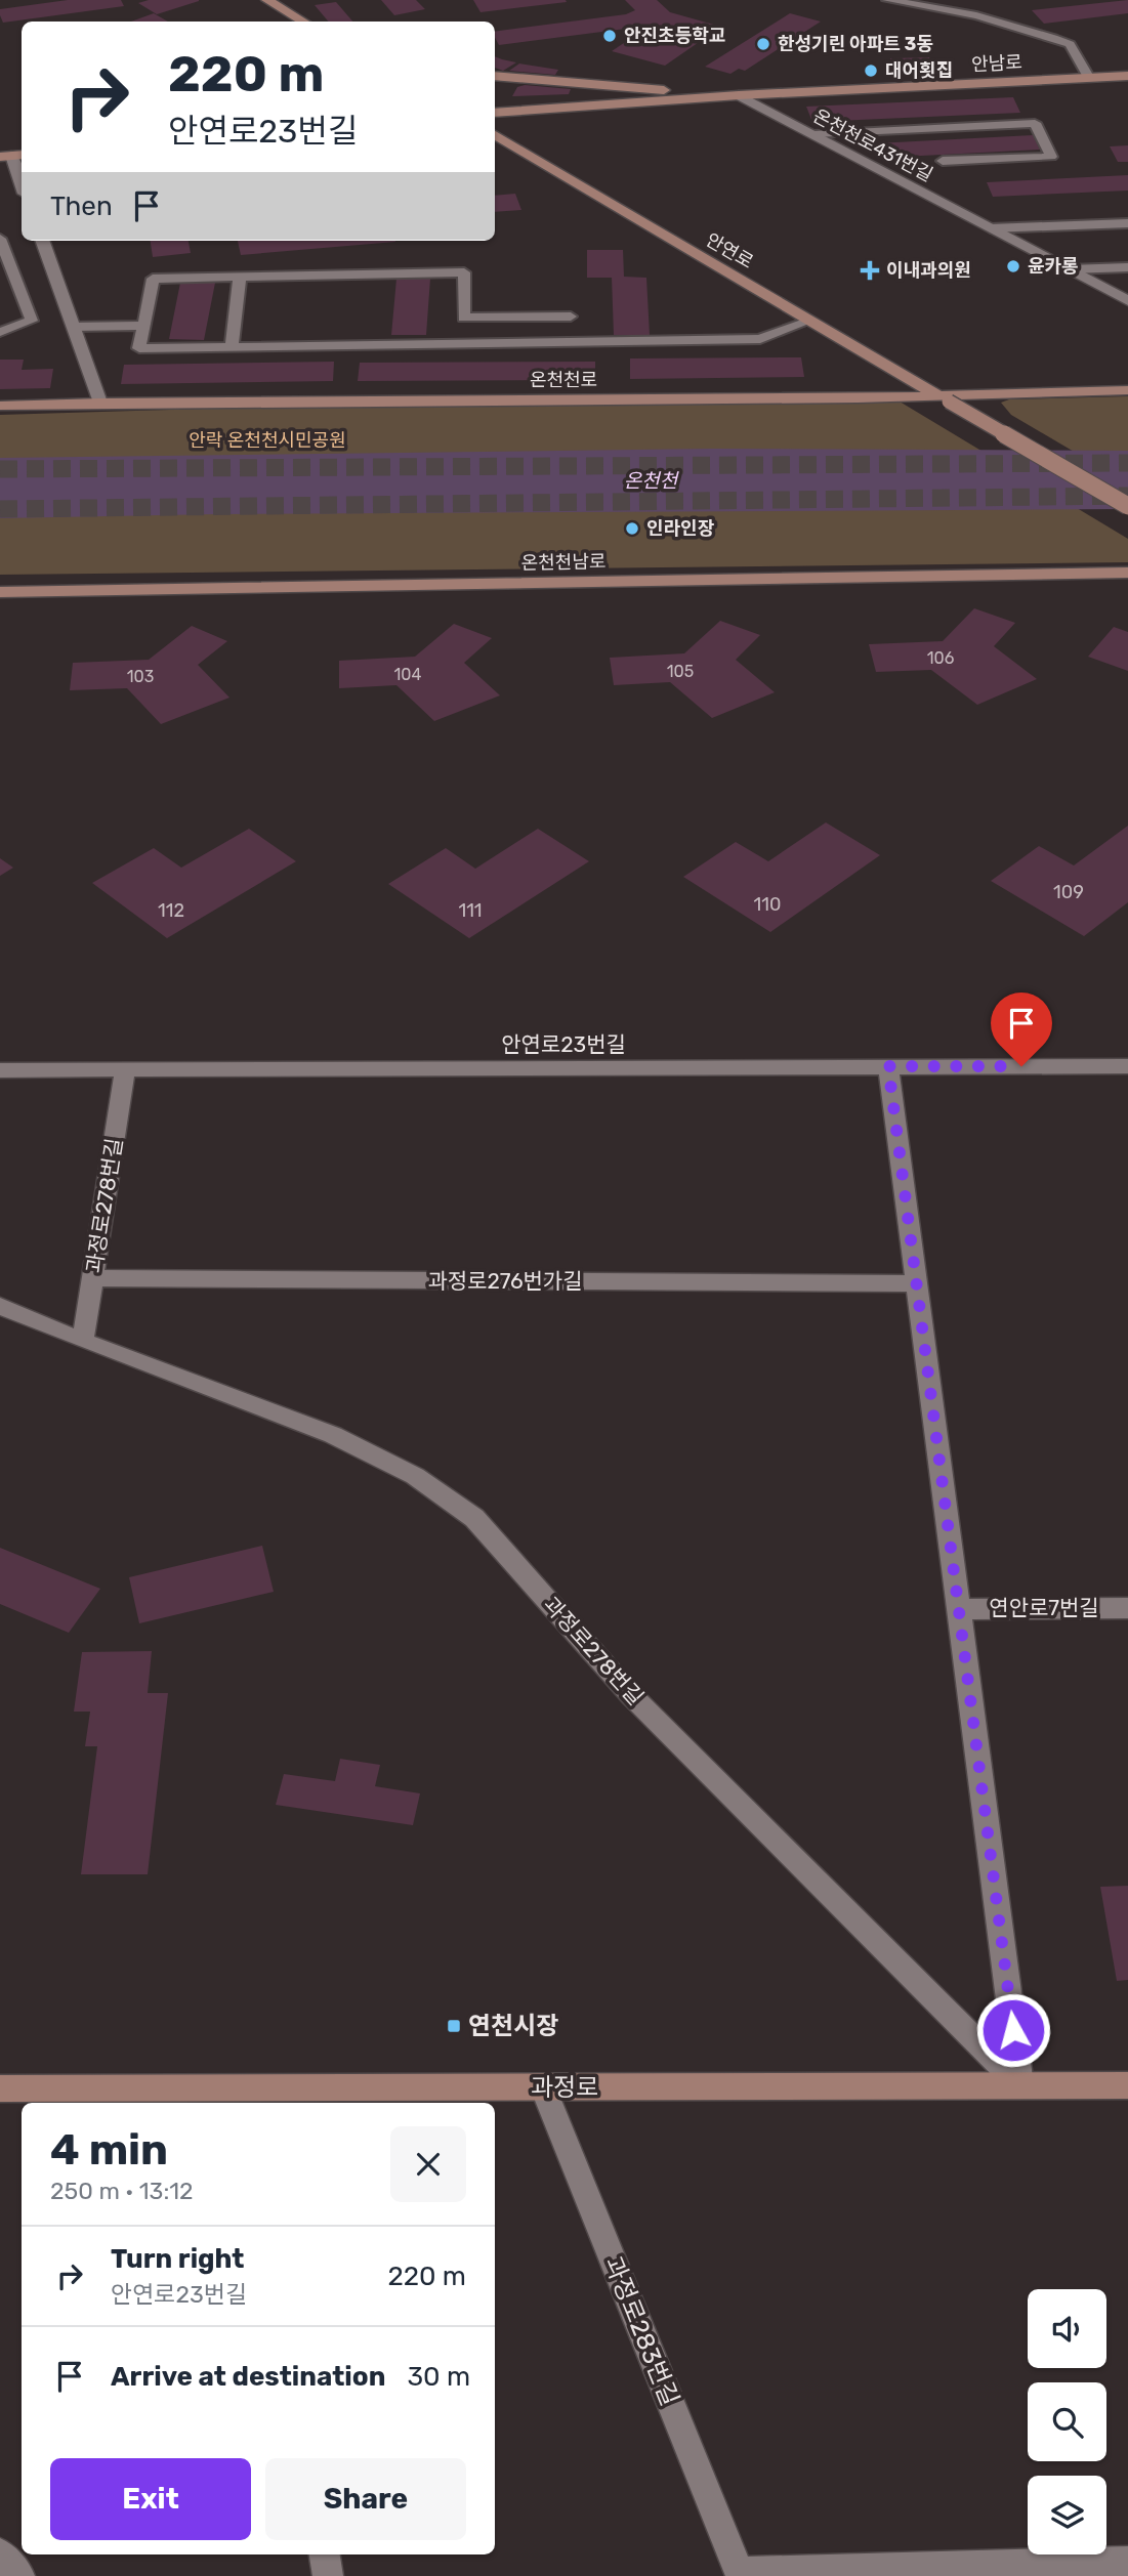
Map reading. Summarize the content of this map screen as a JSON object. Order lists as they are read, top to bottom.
{
  "streets": {
    "street": [
      "안남로",
      "온천천로431번길",
      "안연로",
      "온천천로",
      "온천천남로",
      "안연로23번길",
      "과정로278번길",
      "과정로276번가길",
      "연안로7번길",
      "과정로",
      "과정로283번길"
    ]
  },
  "crossings": [
    ["안남로", "온천천로431번길"],
    ["안연로", "온천천로"],
    ["안연로23번길", "과정로278번길"],
    ["과정로278번길", "과정로276번가길"],
    ["과정로278번길", "과정로"],
    ["과정로", "과정로283번길"]
  ],
  "water": ["온천천"],
  "parks": ["안락 온천천시민공원"],
  "places": {
    "other": [
      "안진초등학교",
      "한성기린 아파트 3동",
      "대어횟집",
      "윤카롱",
      "인라인장"
    ],
    "health": ["이내과의원"],
    "transit": ["연천시장"]
  },
  "house_numbers": [
    "106",
    "105",
    "104",
    "103",
    "109",
    "110",
    "112",
    "111"
  ],
  "page": {
    "turn": ["220 m", "안연로23번길"],
    "then": "Then",
    "heading": ["4 min", "250 m · 13:12"],
    "list": [
      {
        "name": "Turn right",
        "note": "안연로23번길",
        "value": "220 m"
      },
      {
        "name": "Arrive at destination",
        "value": "30 m"
      }
    ],
    "buttons": ["Exit", "Share"]
  }
}
